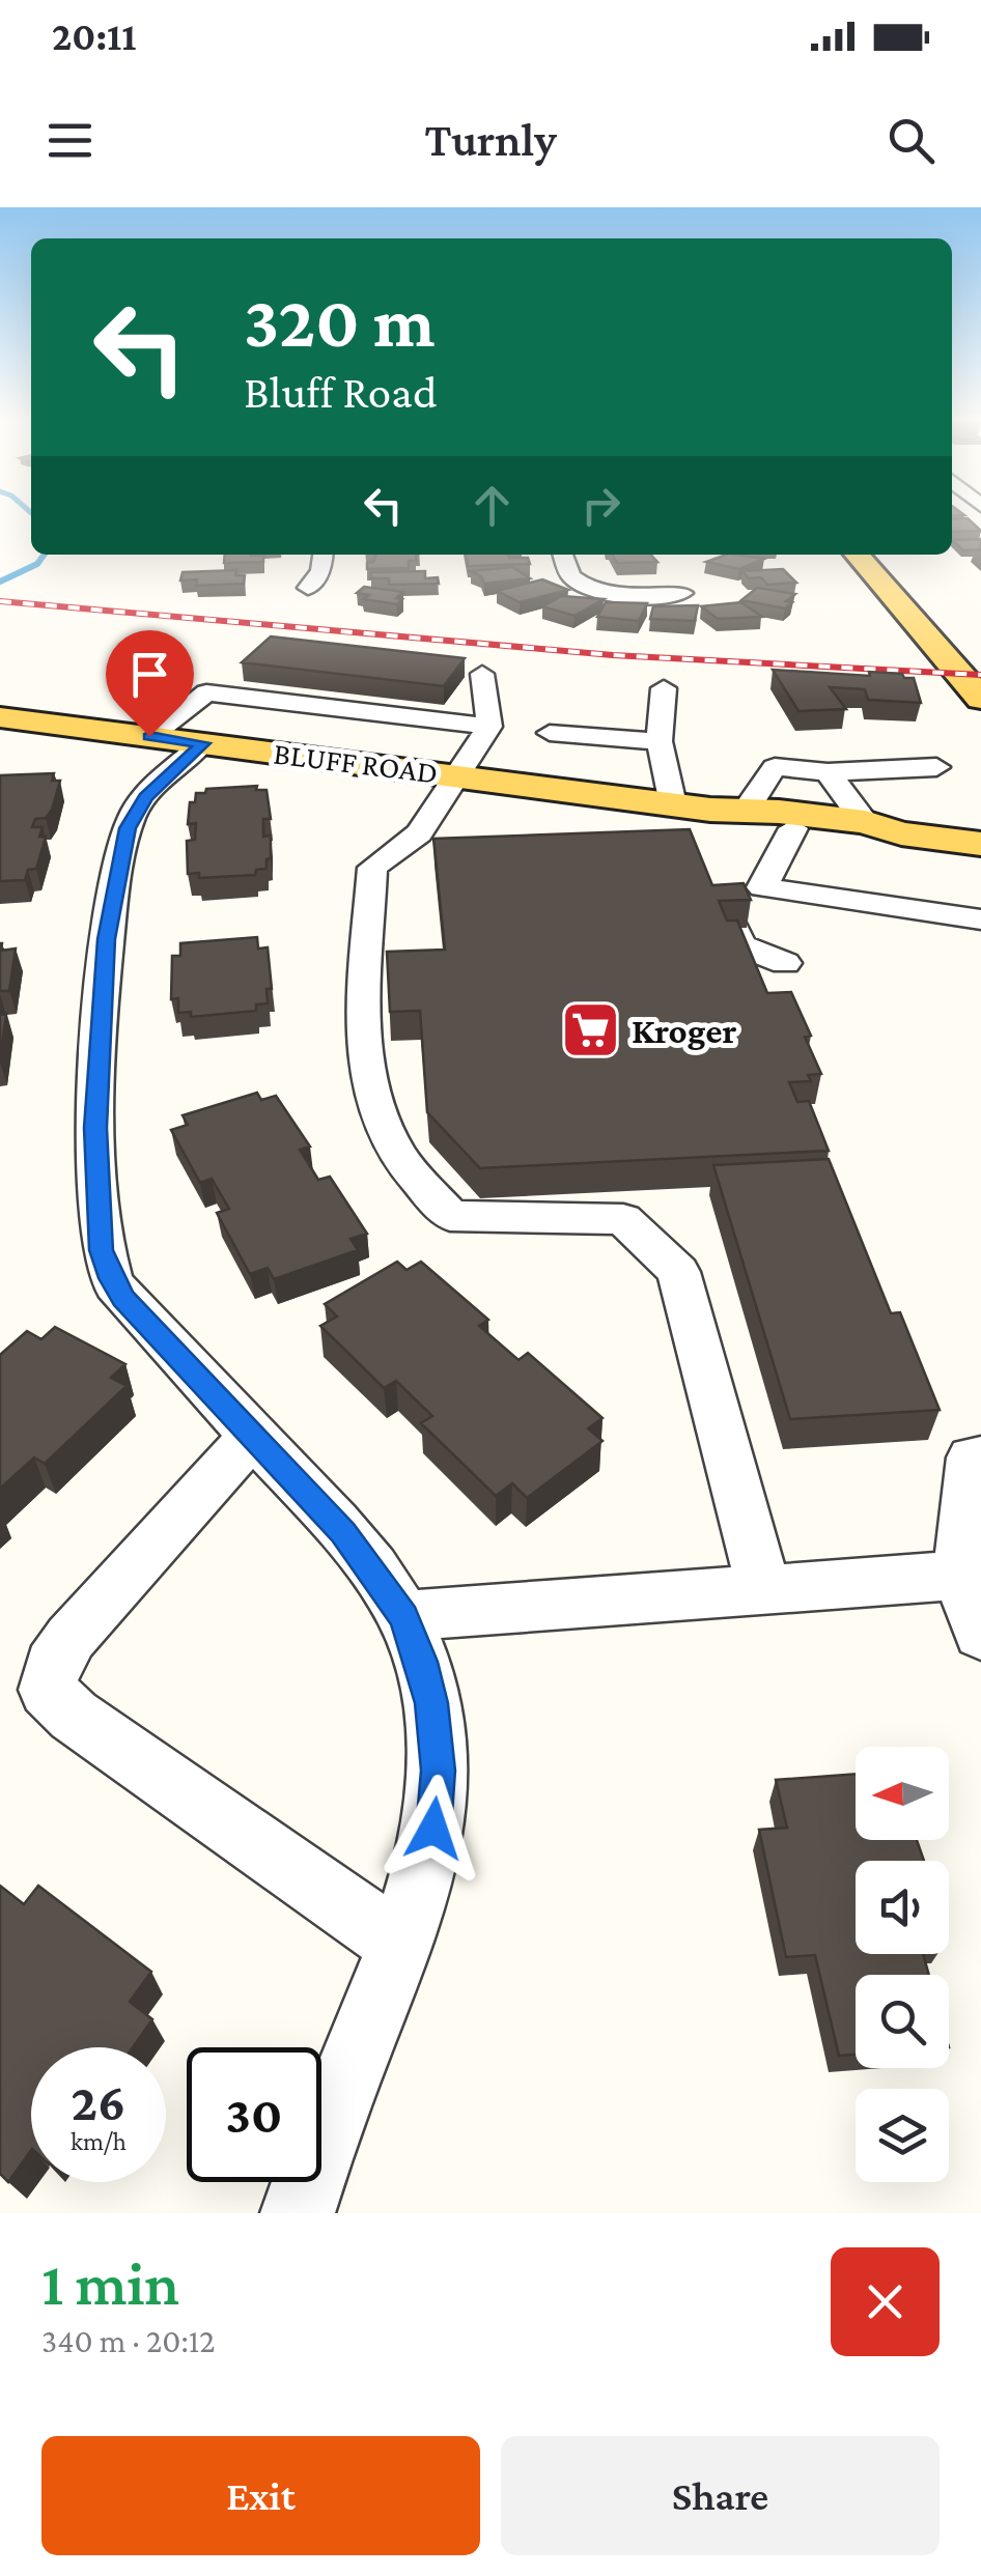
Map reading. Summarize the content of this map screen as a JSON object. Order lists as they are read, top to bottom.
{
  "streets": {
    "main road": ["BLUFF ROAD"]
  },
  "places": {
    "supermarket": ["Kroger"]
  },
  "north": "left",
  "page": {
    "status": "20:11",
    "header": "Turnly",
    "turn": ["320 m", "Bluff Road"],
    "speed": "26 km/h",
    "limit": "30",
    "heading": ["1 min", "340 m · 20:12"],
    "buttons": ["Exit", "Share"]
  }
}
